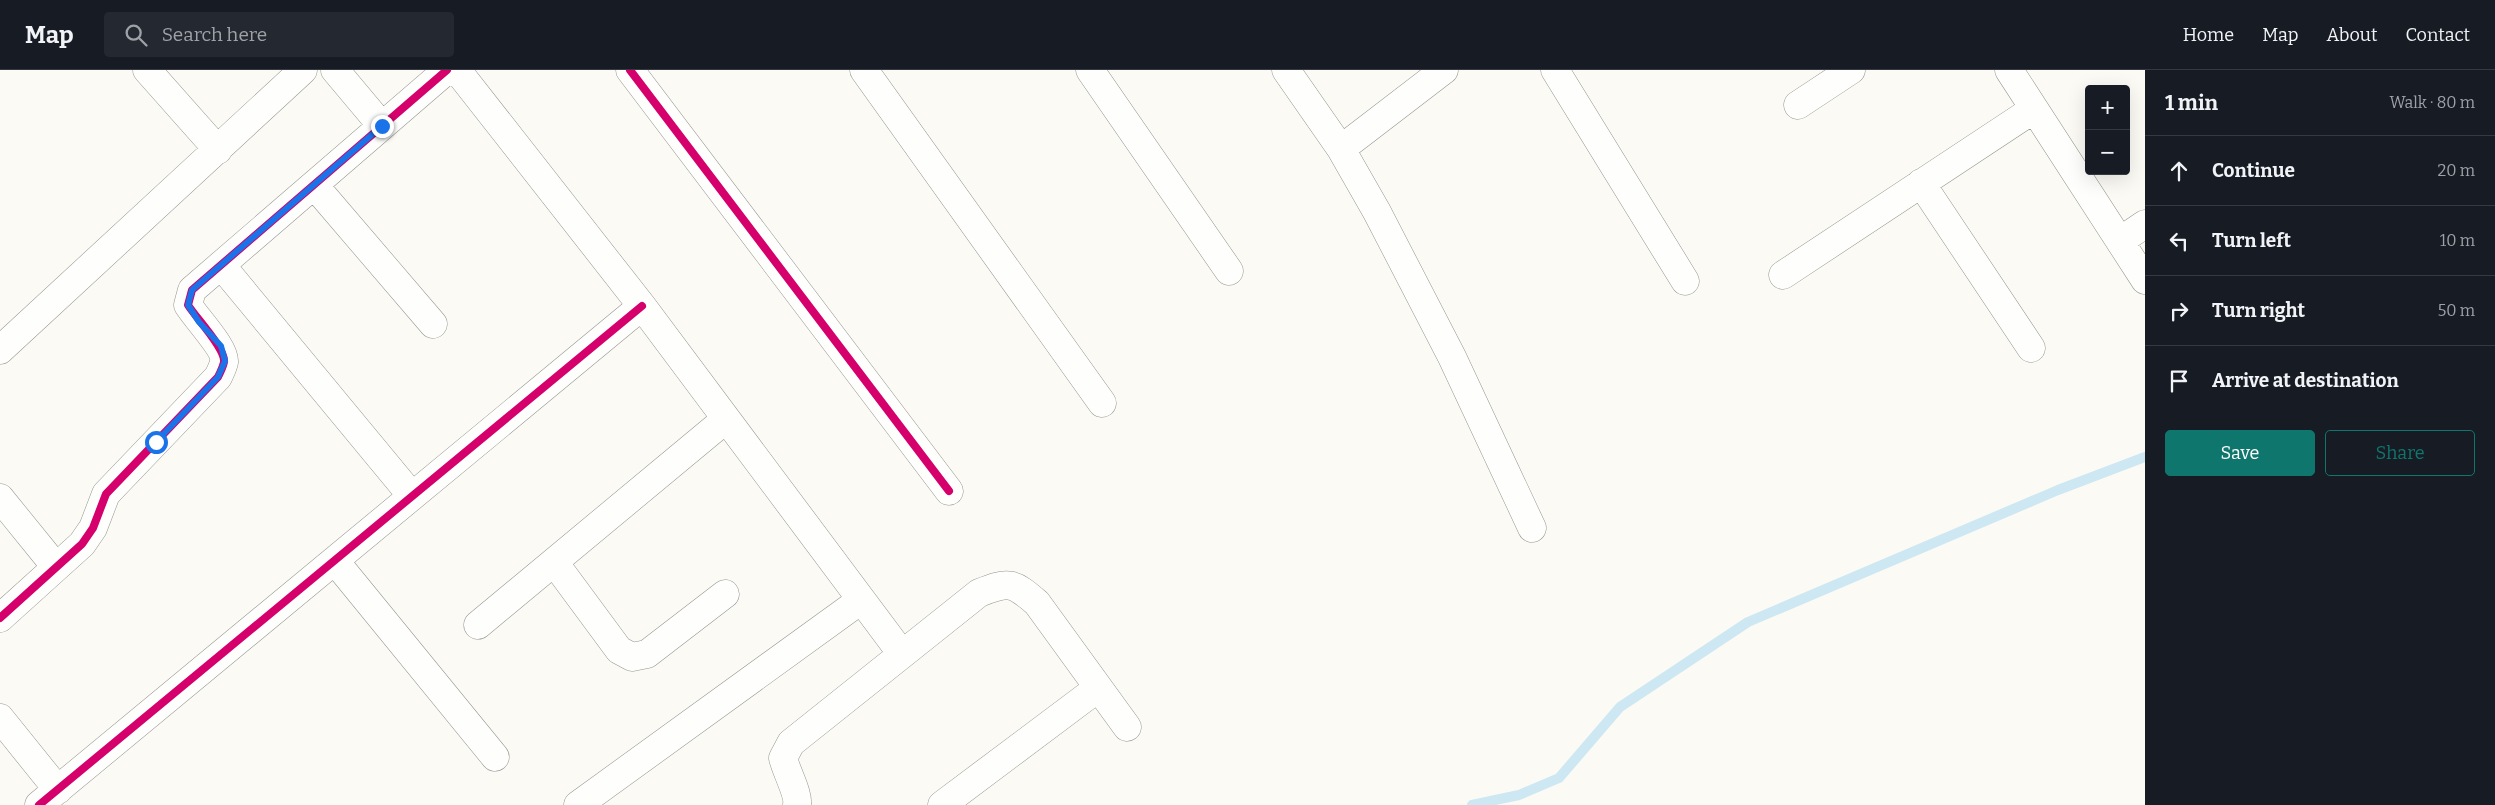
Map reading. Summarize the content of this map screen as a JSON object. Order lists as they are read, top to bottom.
{
  "page": {
    "header": "Map",
    "search": "Search here",
    "nav": [
      "Home",
      "Map",
      "About",
      "Contact"
    ],
    "heading": ["1 min", "Walk · 80 m"],
    "map_buttons": ["+", "−"],
    "list": [
      ["Continue", "20 m"],
      ["Turn left", "10 m"],
      ["Turn right", "50 m"],
      "Arrive at destination"
    ],
    "buttons": ["Save", "Share"]
  }
}
